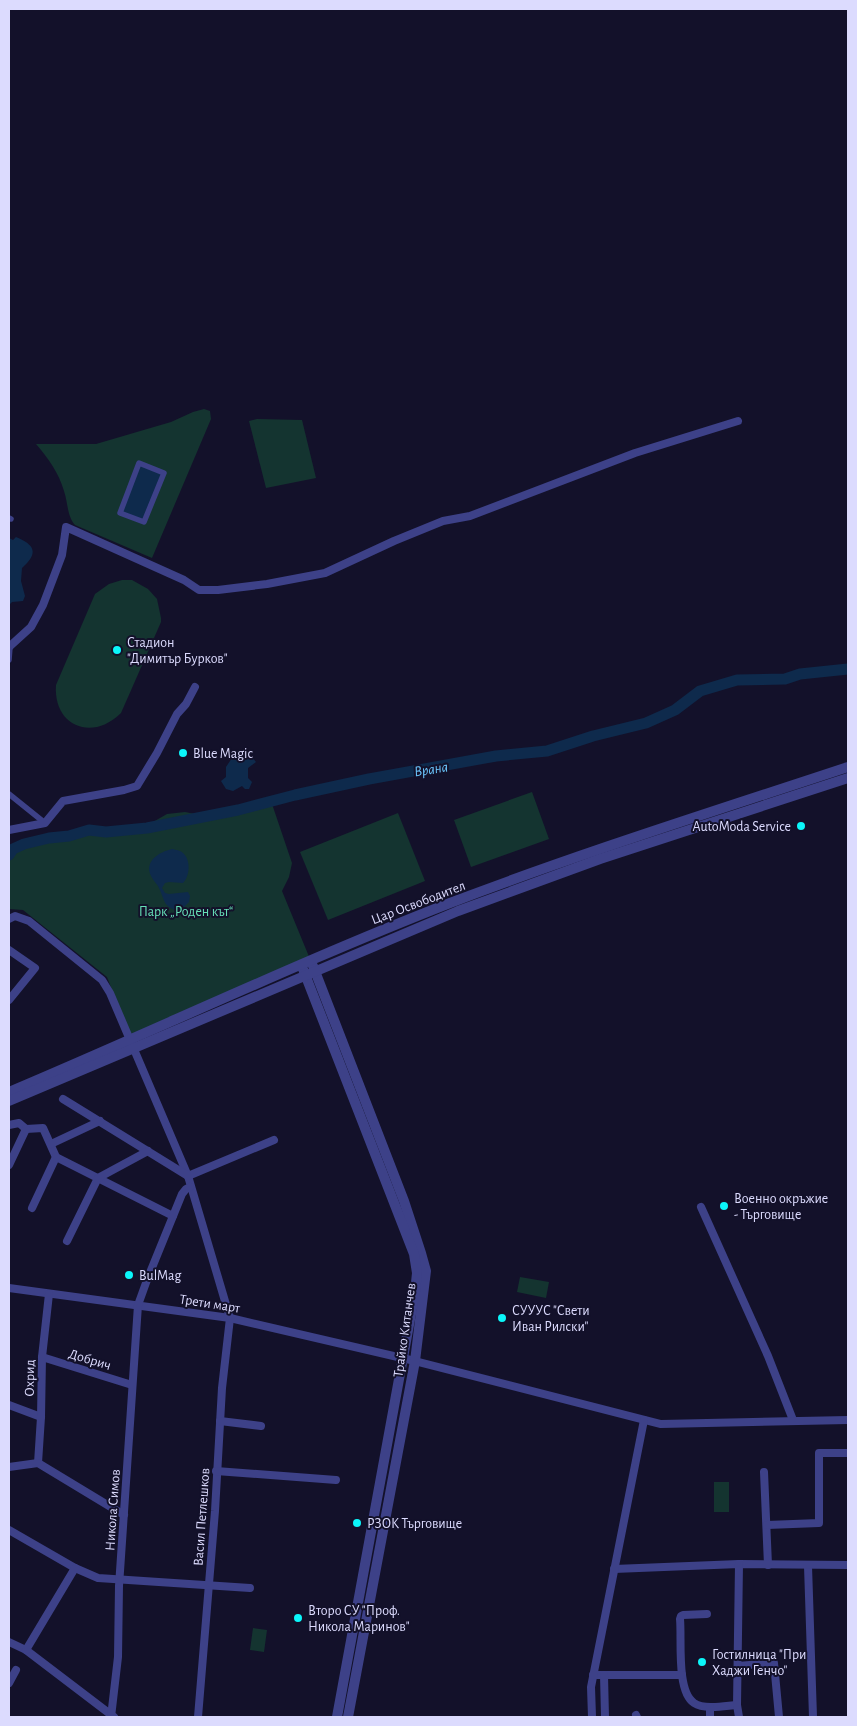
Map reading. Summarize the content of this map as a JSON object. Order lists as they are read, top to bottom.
{
  "streets": {
    "street": [
      "Цар Освободител",
      "Трети март",
      "Трайко Китанчев",
      "Добрич",
      "Охрид",
      "Никола Симов",
      "Васил Петлешков"
    ]
  },
  "crossings": [
    ["Цар Освободител", "Трайко Китанчев"],
    ["Трети март", "Трайко Китанчев"],
    ["Трети март", "Охрид"],
    ["Трети март", "Никола Симов"],
    ["Трети март", "Васил Петлешков"],
    ["Добрич", "Охрид"],
    ["Добрич", "Никола Симов"]
  ],
  "water": ["Врана"],
  "parks": ["Парк „Роден кът“"],
  "places": [
    "Стадион \"Димитър Бурков\"",
    "Blue Magic",
    "AutoModa Service",
    "Военно окръжие - Търговище",
    "BulMag",
    "СУУУС \"Свети Иван Рилски\"",
    "РЗОК Търговище",
    "Второ СУ \"Проф. Никола Маринов\"",
    "Гостилница \"При Хаджи Генчо\""
  ]
}
